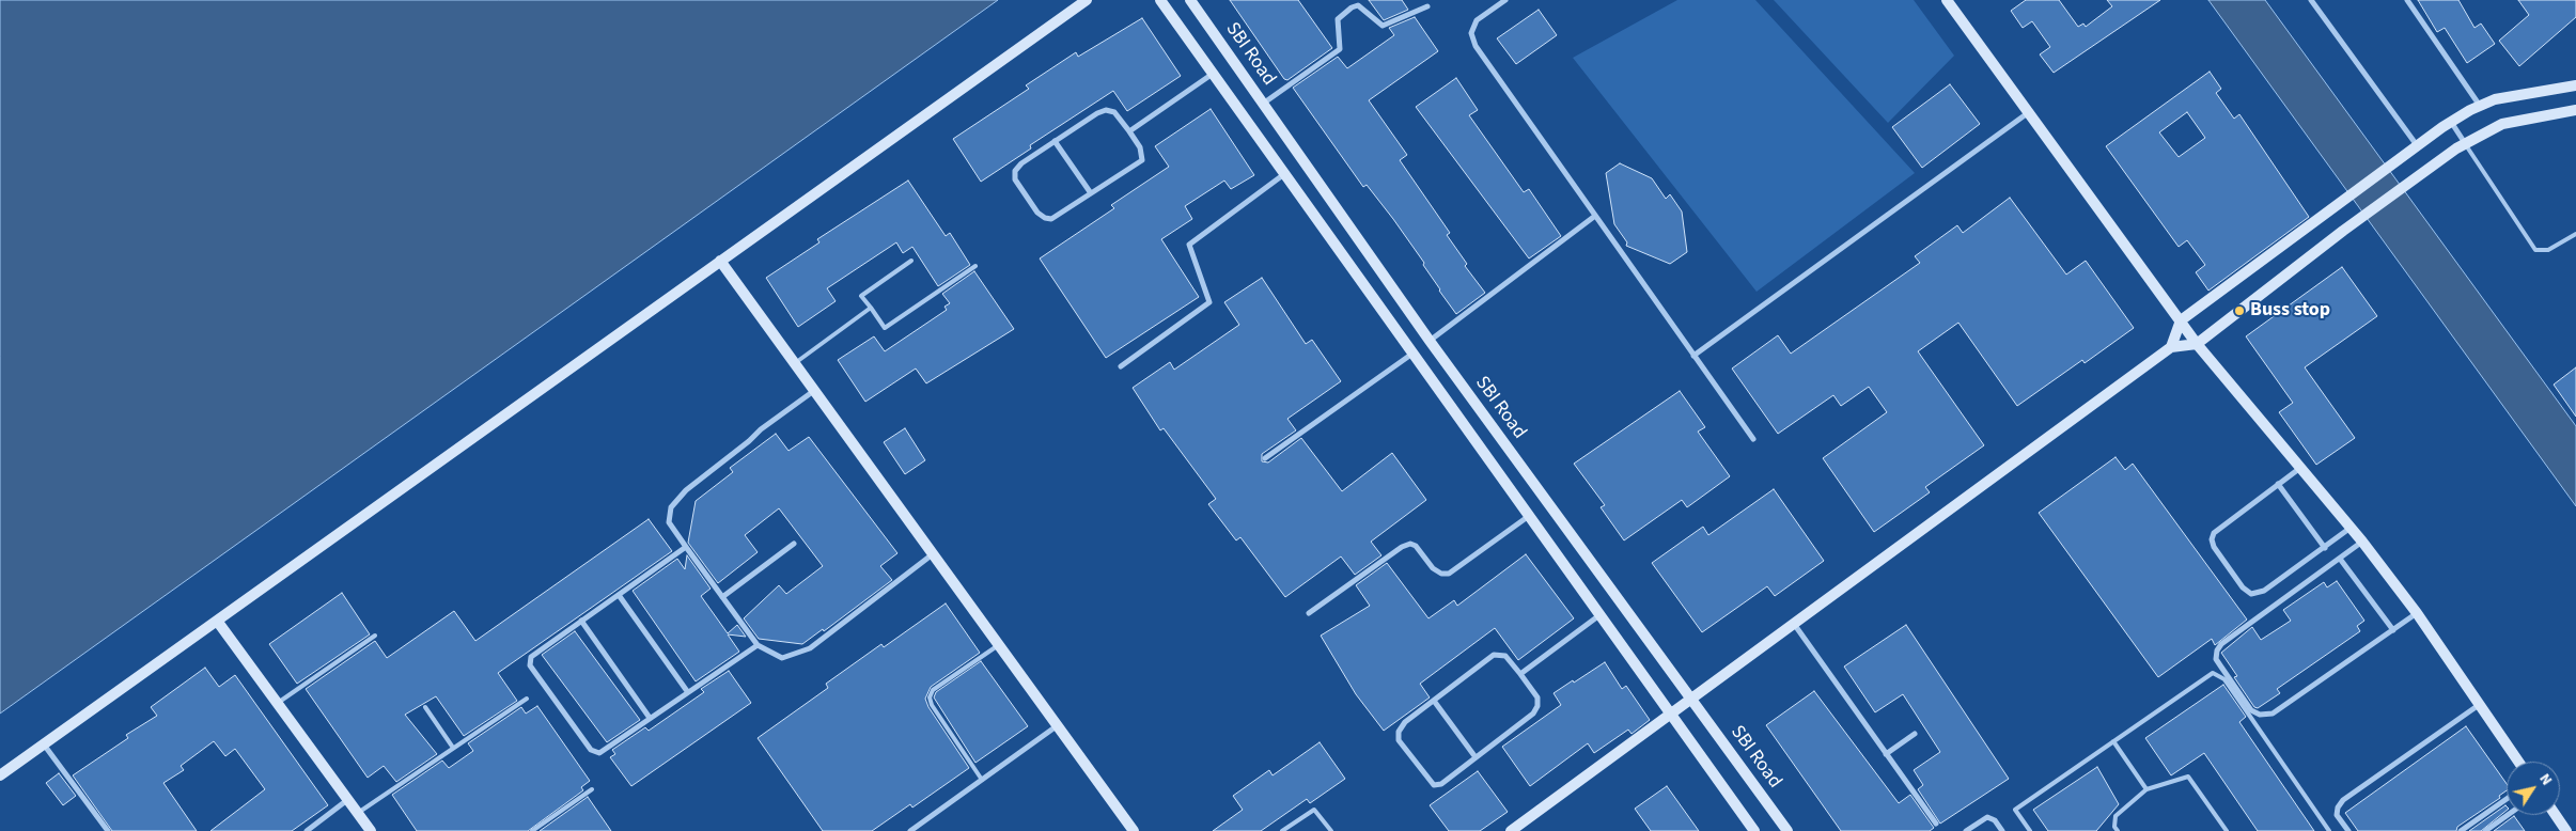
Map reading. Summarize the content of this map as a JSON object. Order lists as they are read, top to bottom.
{
  "streets": {
    "street": ["SBI Road"]
  },
  "places": ["Buss stop"],
  "north": "top right"
}
